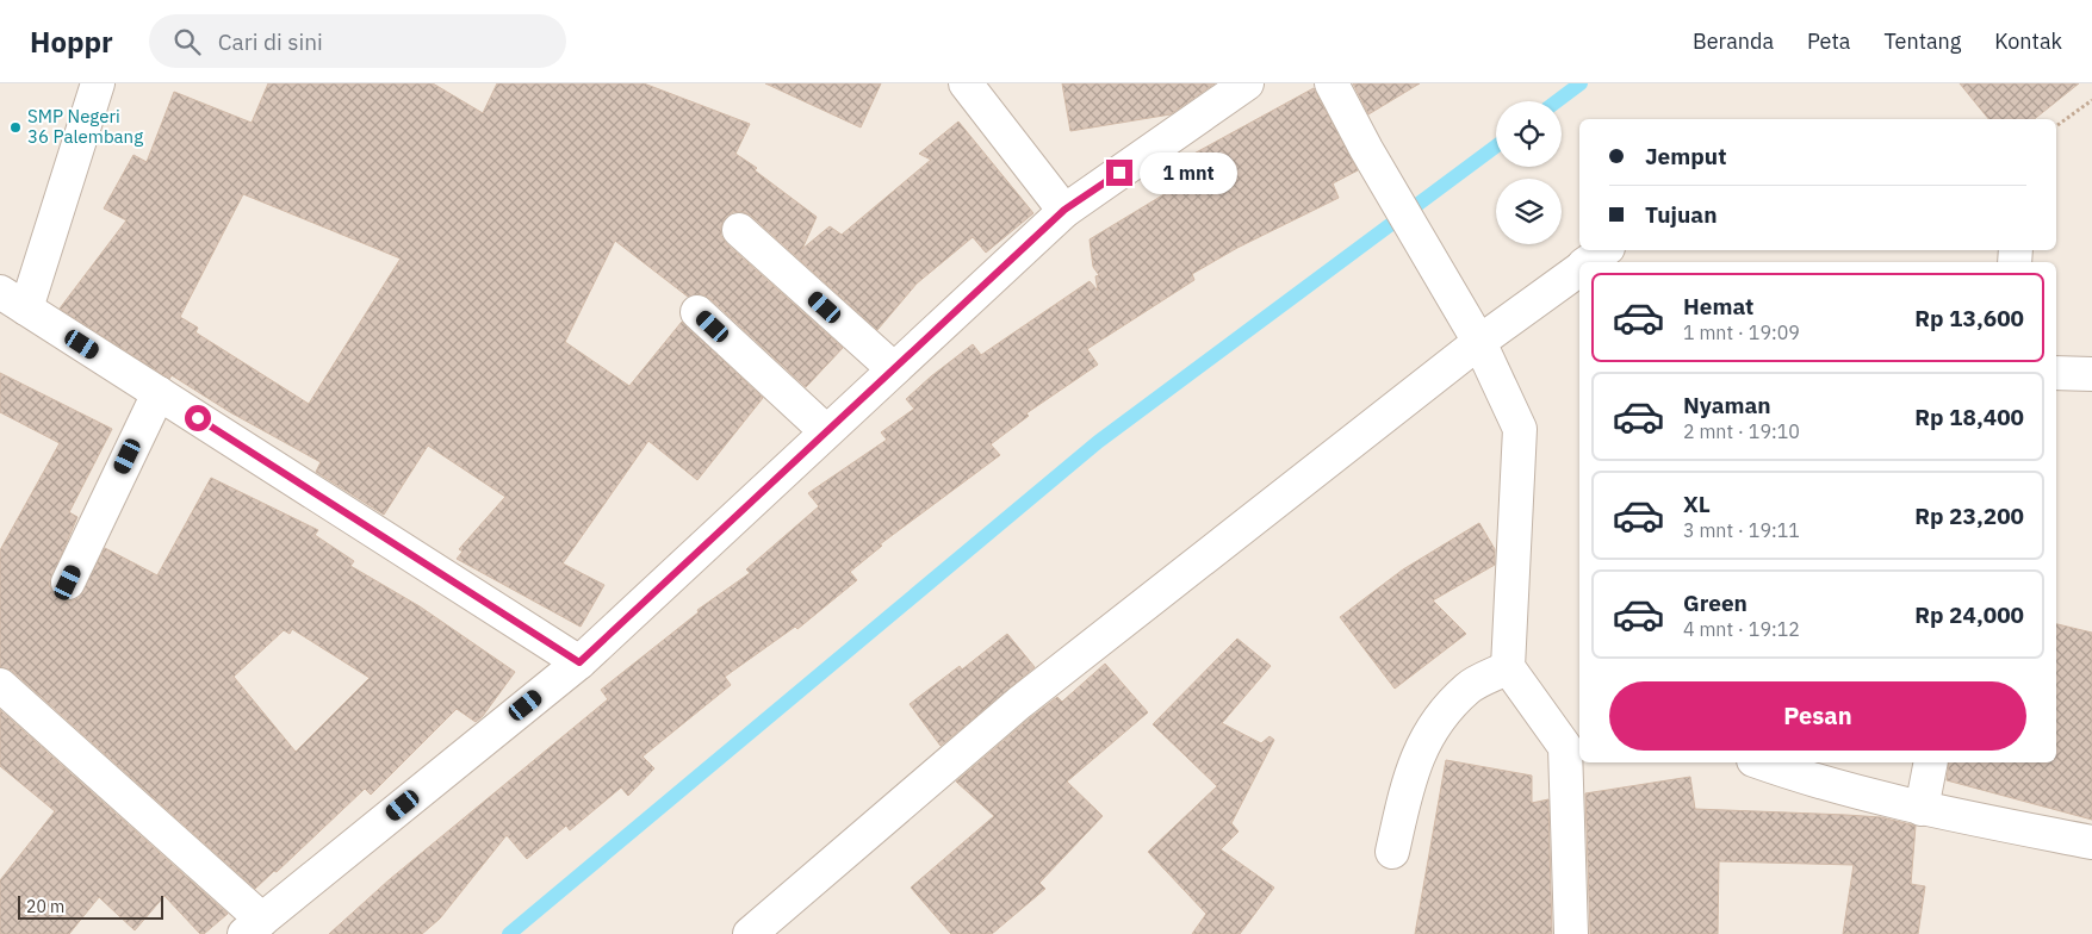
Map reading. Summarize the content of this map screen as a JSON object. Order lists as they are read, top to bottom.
{
  "places": ["SMP Negeri 36 Palembang"],
  "scale_bar": "20 m",
  "page": {
    "header": "Hoppr",
    "search": "Cari di sini",
    "nav": [
      "Beranda",
      "Peta",
      "Tentang",
      "Kontak"
    ],
    "banner": ["Jemput", "Tujuan"],
    "bubble": "1 mnt",
    "list": [
      {
        "name": "Hemat",
        "note": "1 mnt · 19:09",
        "value": "Rp 13,600"
      },
      {
        "name": "Nyaman",
        "note": "2 mnt · 19:10",
        "value": "Rp 18,400"
      },
      {
        "name": "XL",
        "note": "3 mnt · 19:11",
        "value": "Rp 23,200"
      },
      {
        "name": "Green",
        "note": "4 mnt · 19:12",
        "value": "Rp 24,000"
      }
    ],
    "buttons": "Pesan",
    "scale": "20 m"
  }
}
